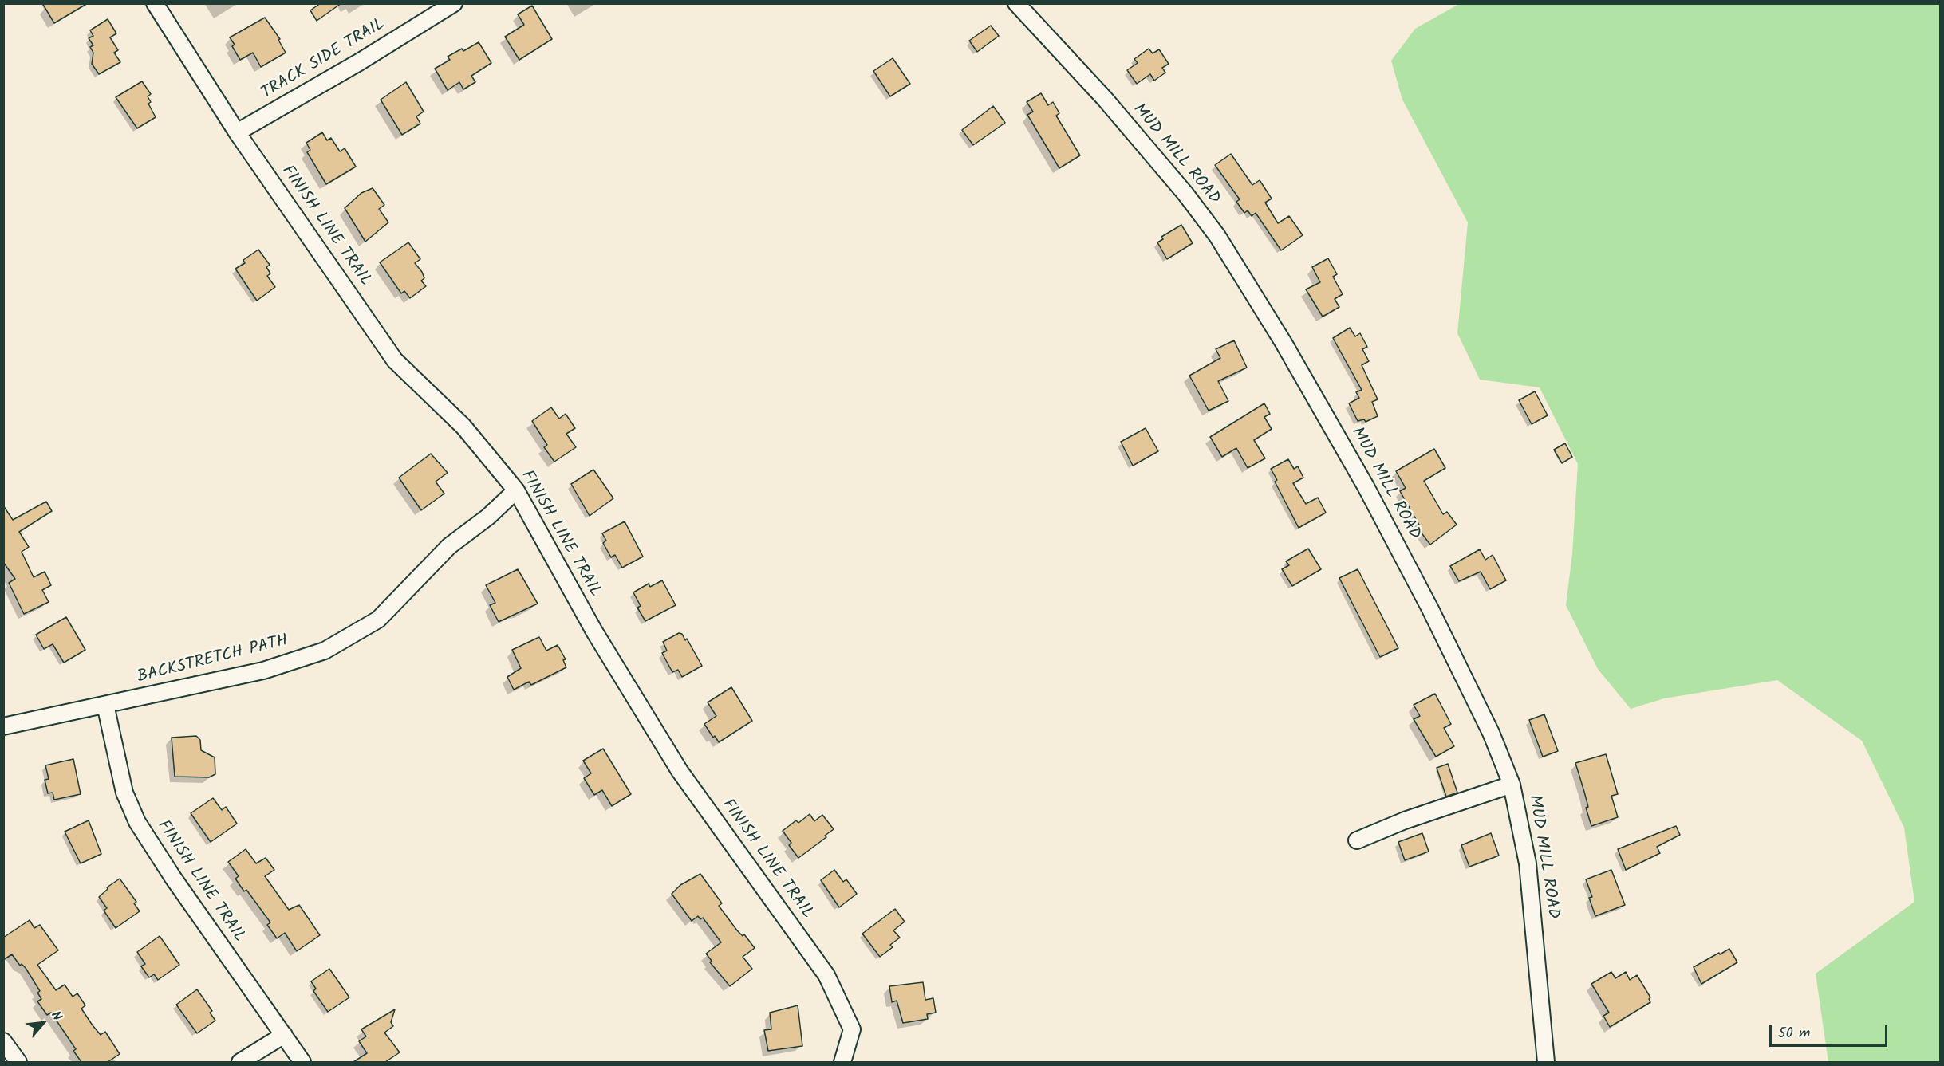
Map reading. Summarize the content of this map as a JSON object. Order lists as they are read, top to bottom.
{
  "streets": {
    "street": [
      "TRACK SIDE TRAIL",
      "MUD MILL ROAD",
      "FINISH LINE TRAIL",
      "BACKSTRETCH PATH"
    ]
  },
  "crossings": [
    ["TRACK SIDE TRAIL", "FINISH LINE TRAIL"],
    ["FINISH LINE TRAIL", "BACKSTRETCH PATH"]
  ],
  "scale_bar": "50 m",
  "north": "top right"
}
